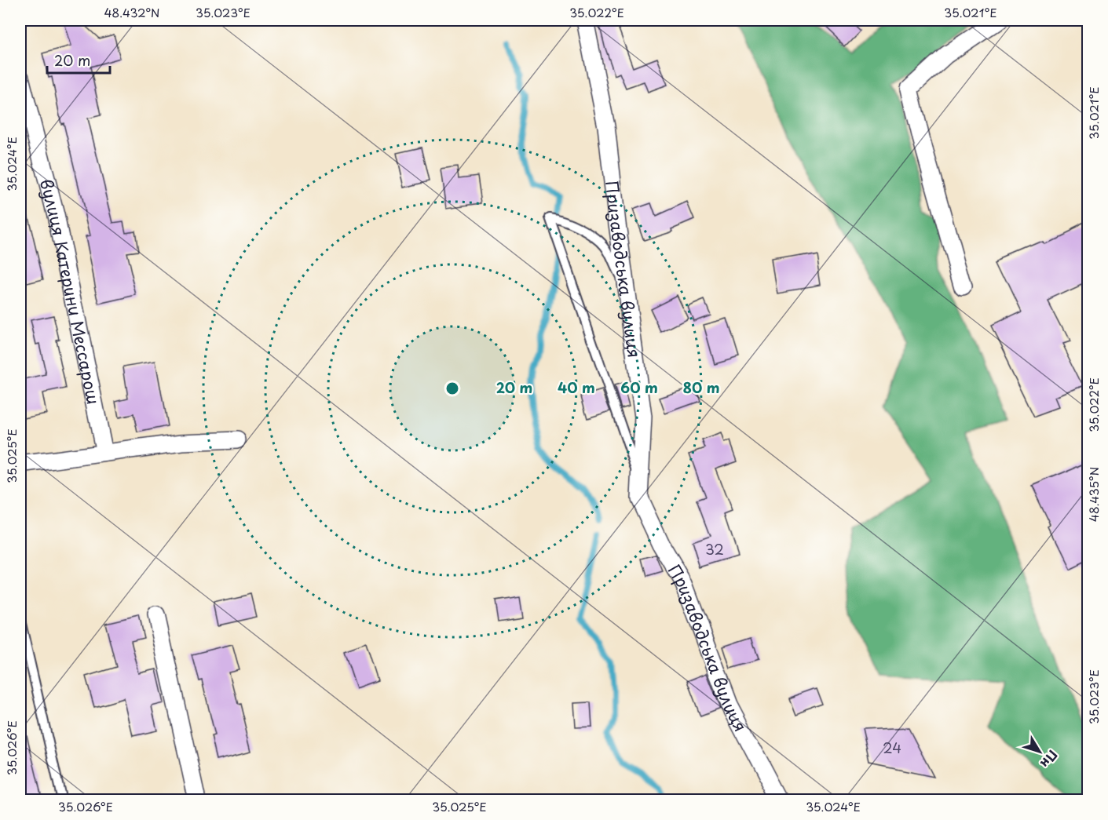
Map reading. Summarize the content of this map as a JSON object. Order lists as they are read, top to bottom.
{
  "streets": {
    "street": ["Призаводська вулиця", "вулиця Катерини Мессарош"]
  },
  "house_numbers": ["32", "24"],
  "scale_bar": "20 m",
  "north": "bottom right",
  "coordinates": [
    "48.432°N",
    "35.023°E",
    "35.022°E",
    "35.021°E",
    "35.024°E",
    "35.025°E",
    "48.435°N",
    "35.026°E"
  ],
  "rings": [
    "20 m",
    "40 m",
    "60 m",
    "80 m"
  ]
}
